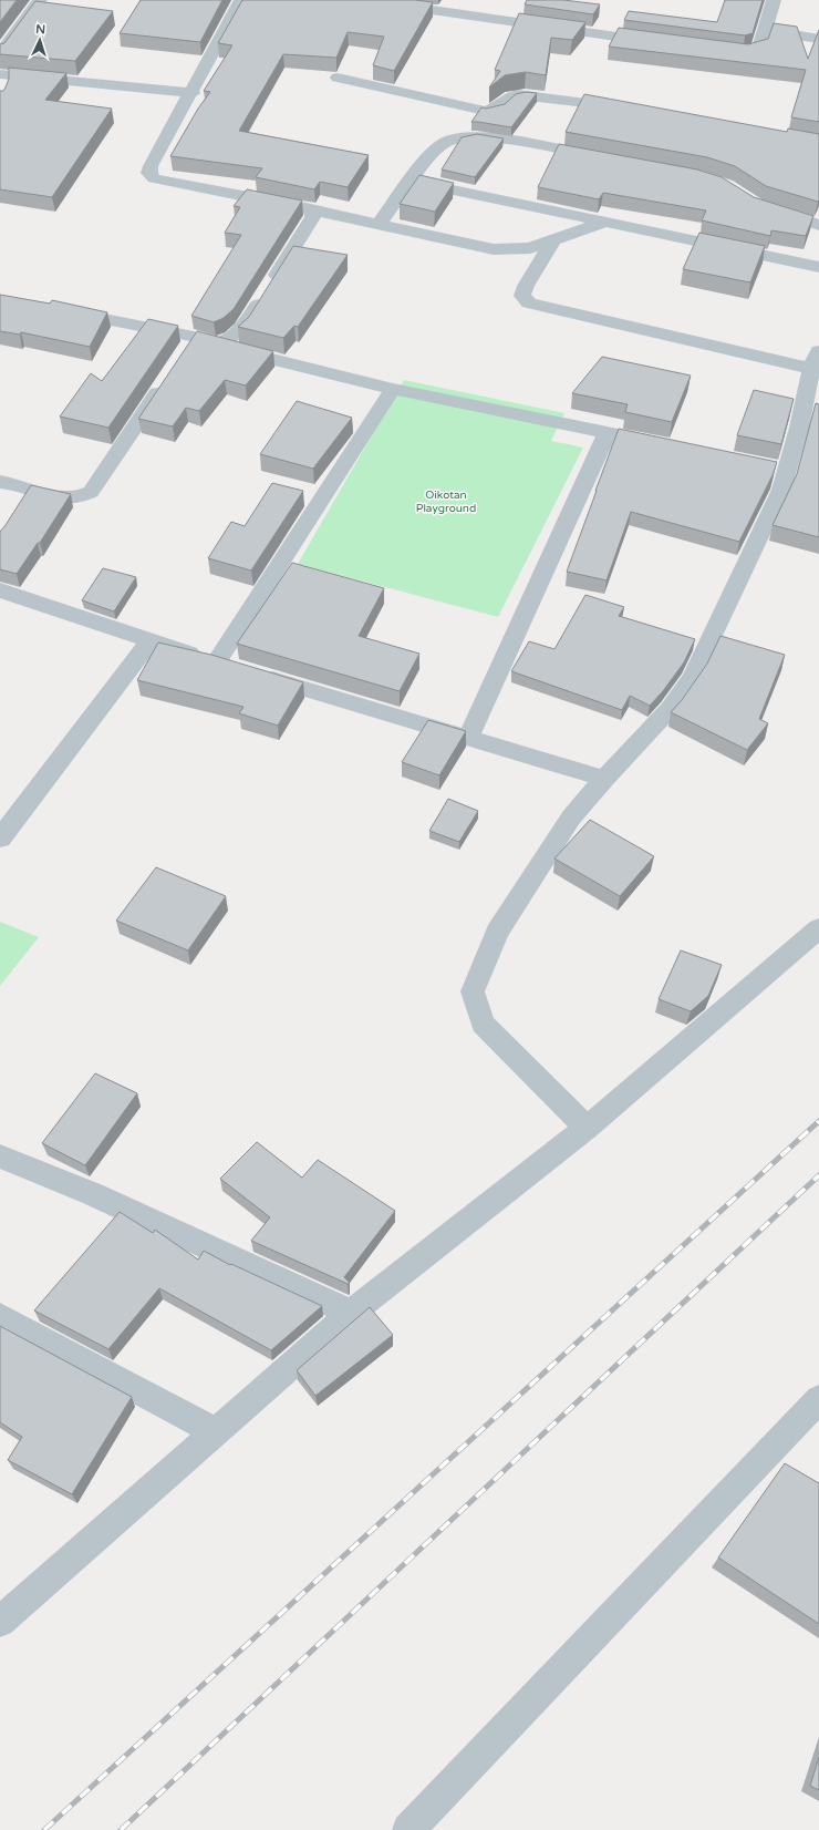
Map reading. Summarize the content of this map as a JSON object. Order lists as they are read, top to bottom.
{
  "parks": ["Oikotan Playground"],
  "north": "top"
}
